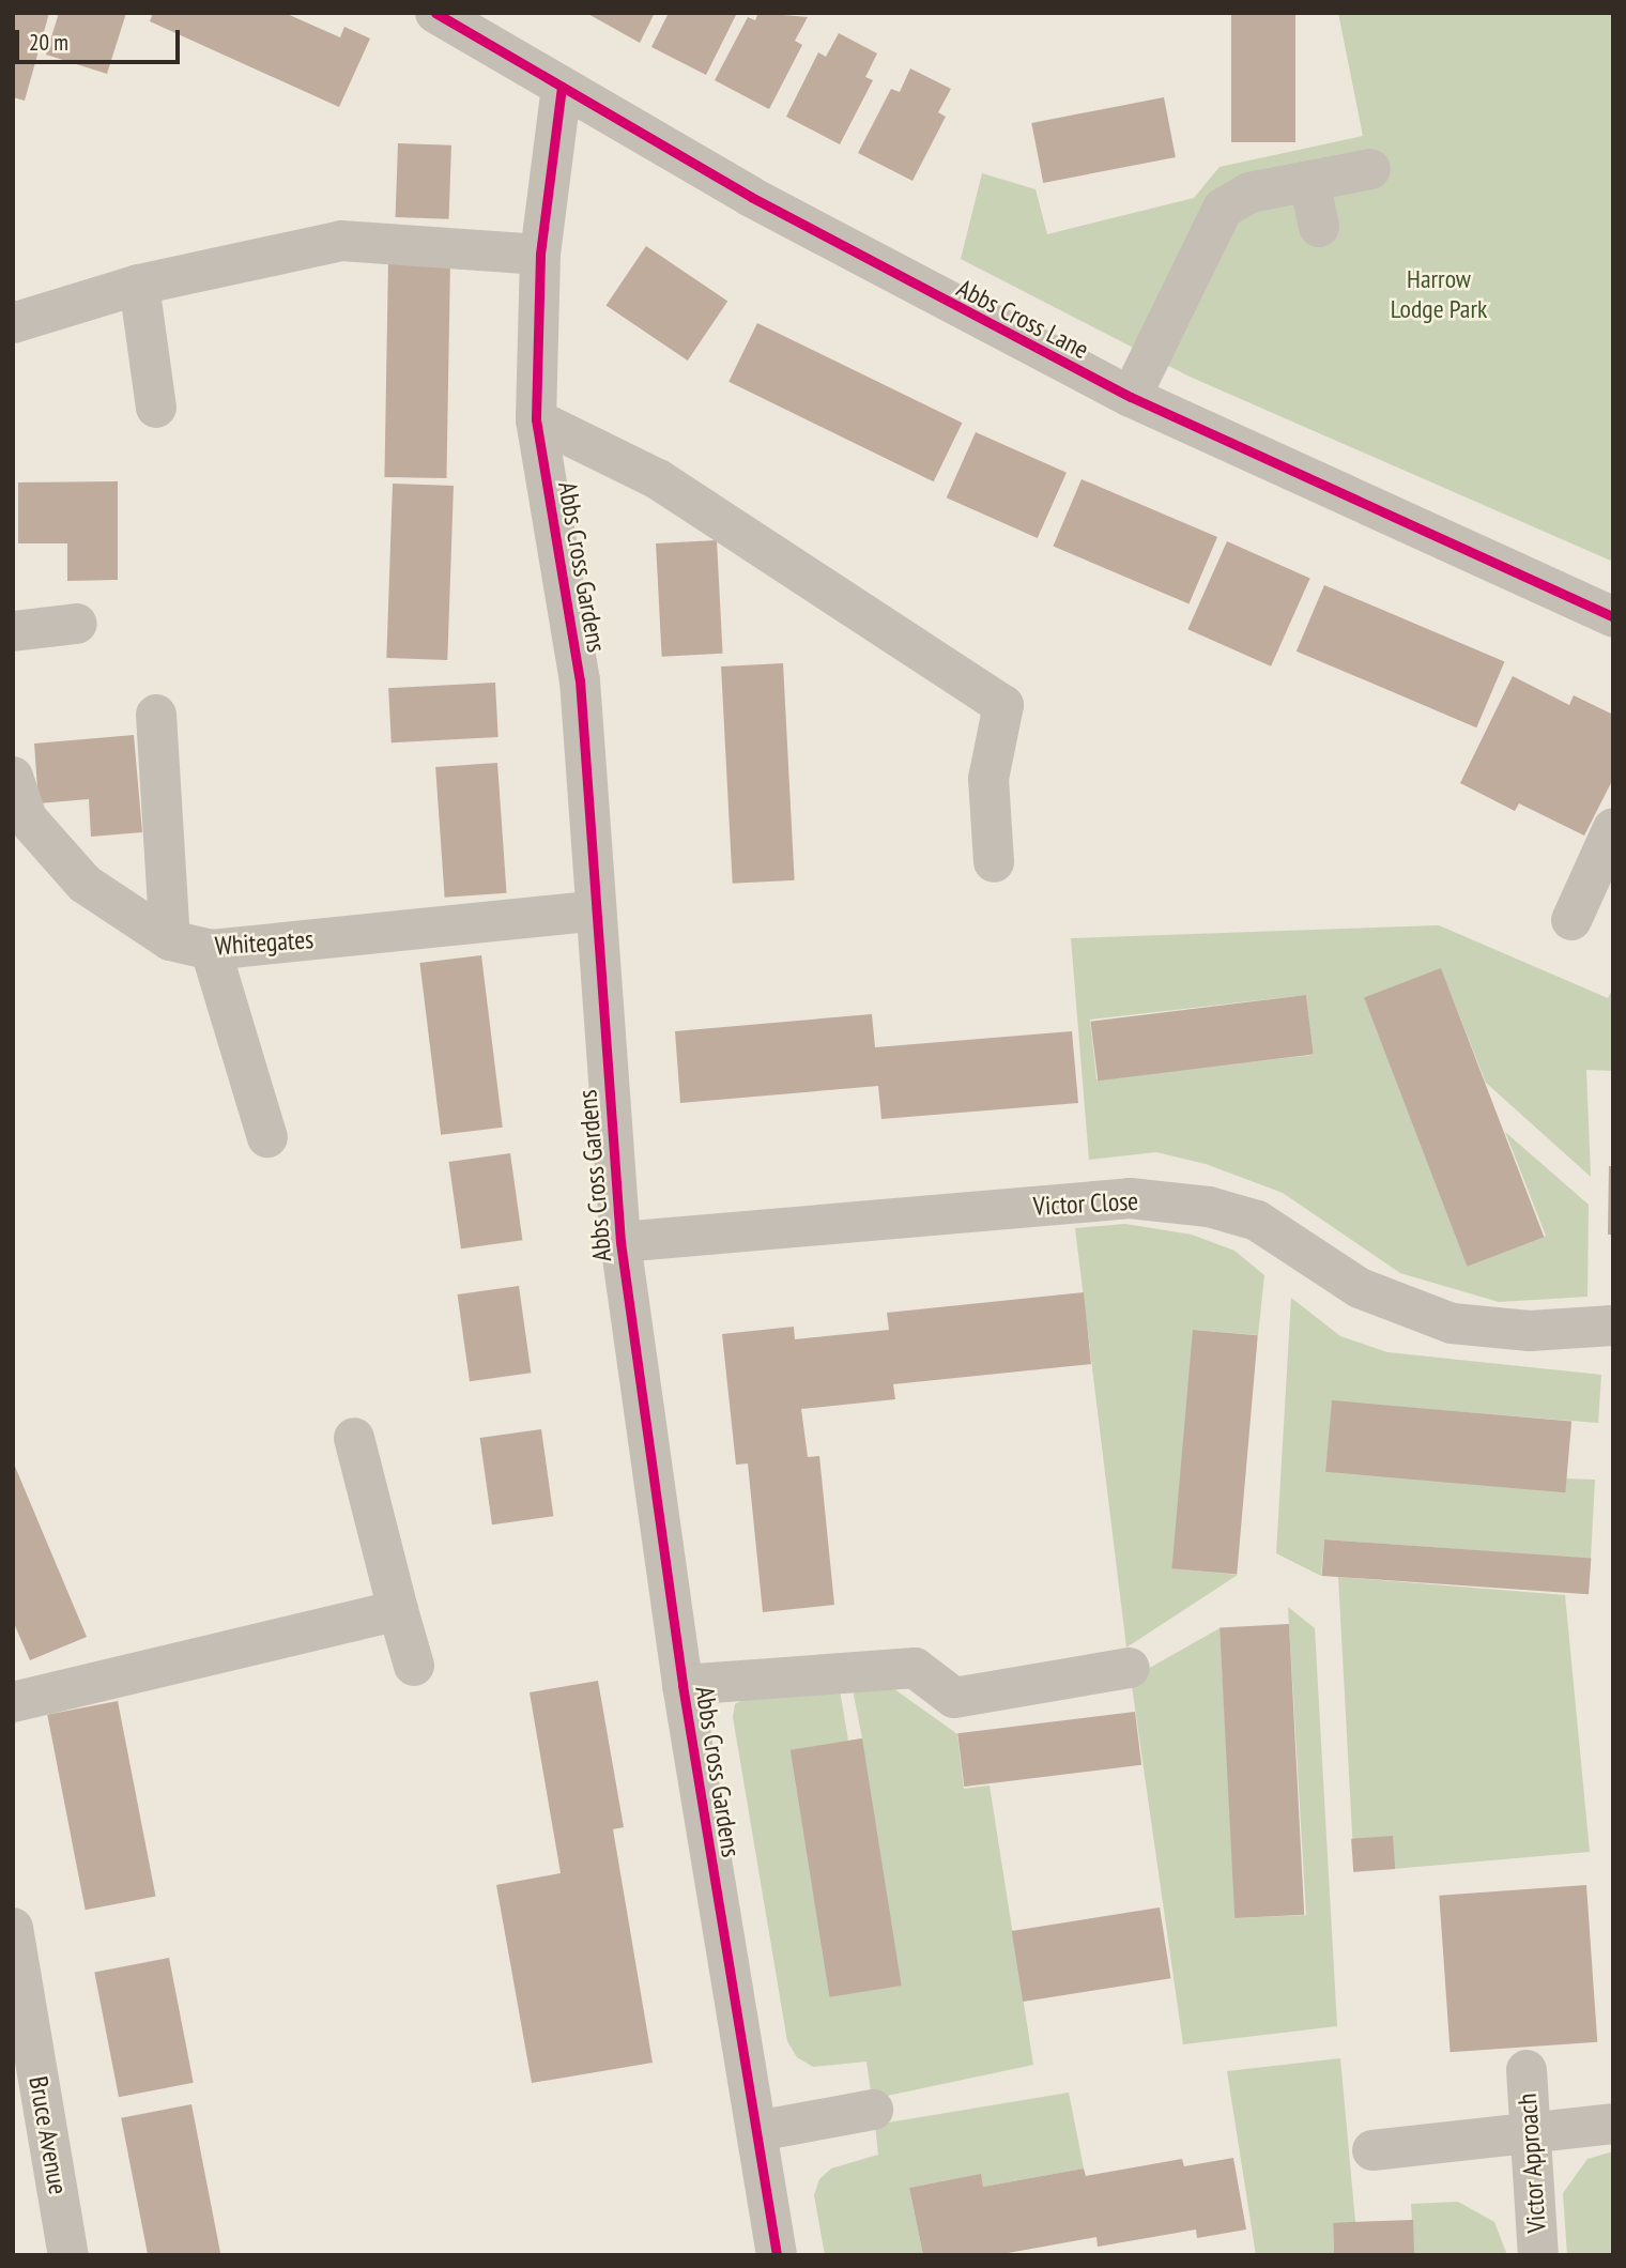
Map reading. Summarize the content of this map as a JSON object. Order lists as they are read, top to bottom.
{
  "streets": {
    "street": [
      "Abbs Cross Lane",
      "Abbs Cross Gardens",
      "Whitegates",
      "Victor Close",
      "Bruce Avenue",
      "Victor Approach"
    ]
  },
  "crossings": [
    ["Abbs Cross Lane", "Abbs Cross Gardens"],
    ["Abbs Cross Gardens", "Whitegates"],
    ["Abbs Cross Gardens", "Victor Close"]
  ],
  "parks": ["Harrow Lodge Park"],
  "scale_bar": "20 m"
}
